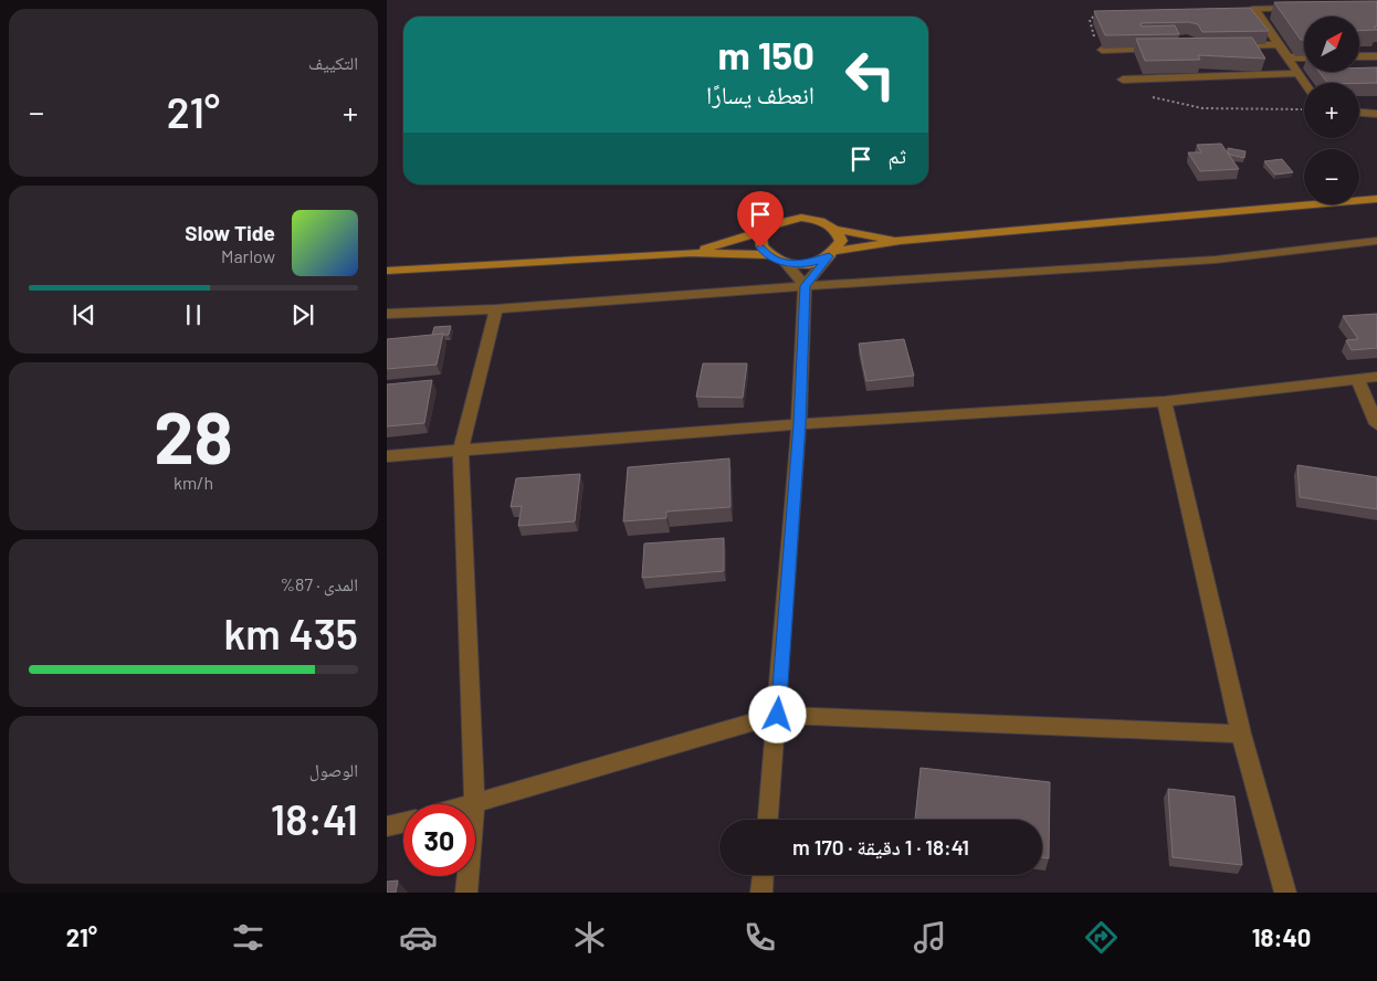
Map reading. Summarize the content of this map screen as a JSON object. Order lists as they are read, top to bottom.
{
  "north": "top right",
  "page": {
    "tile": [
      "التكييف",
      ["28", "km/h"],
      ["المدى · 87%", "435 km"],
      ["الوصول", "18:41"]
    ],
    "map_buttons": ["+", "−"],
    "turn": ["150 m", "انعطف يسارًا"],
    "heat": ["−", "21°", "+"],
    "then": "ثم",
    "song": ["Slow Tide", "Marlow"],
    "limit": "30",
    "trip": "18:41 · 1 دقيقة · 170 m",
    "tabs": ["18:40", "21°"]
  }
}
